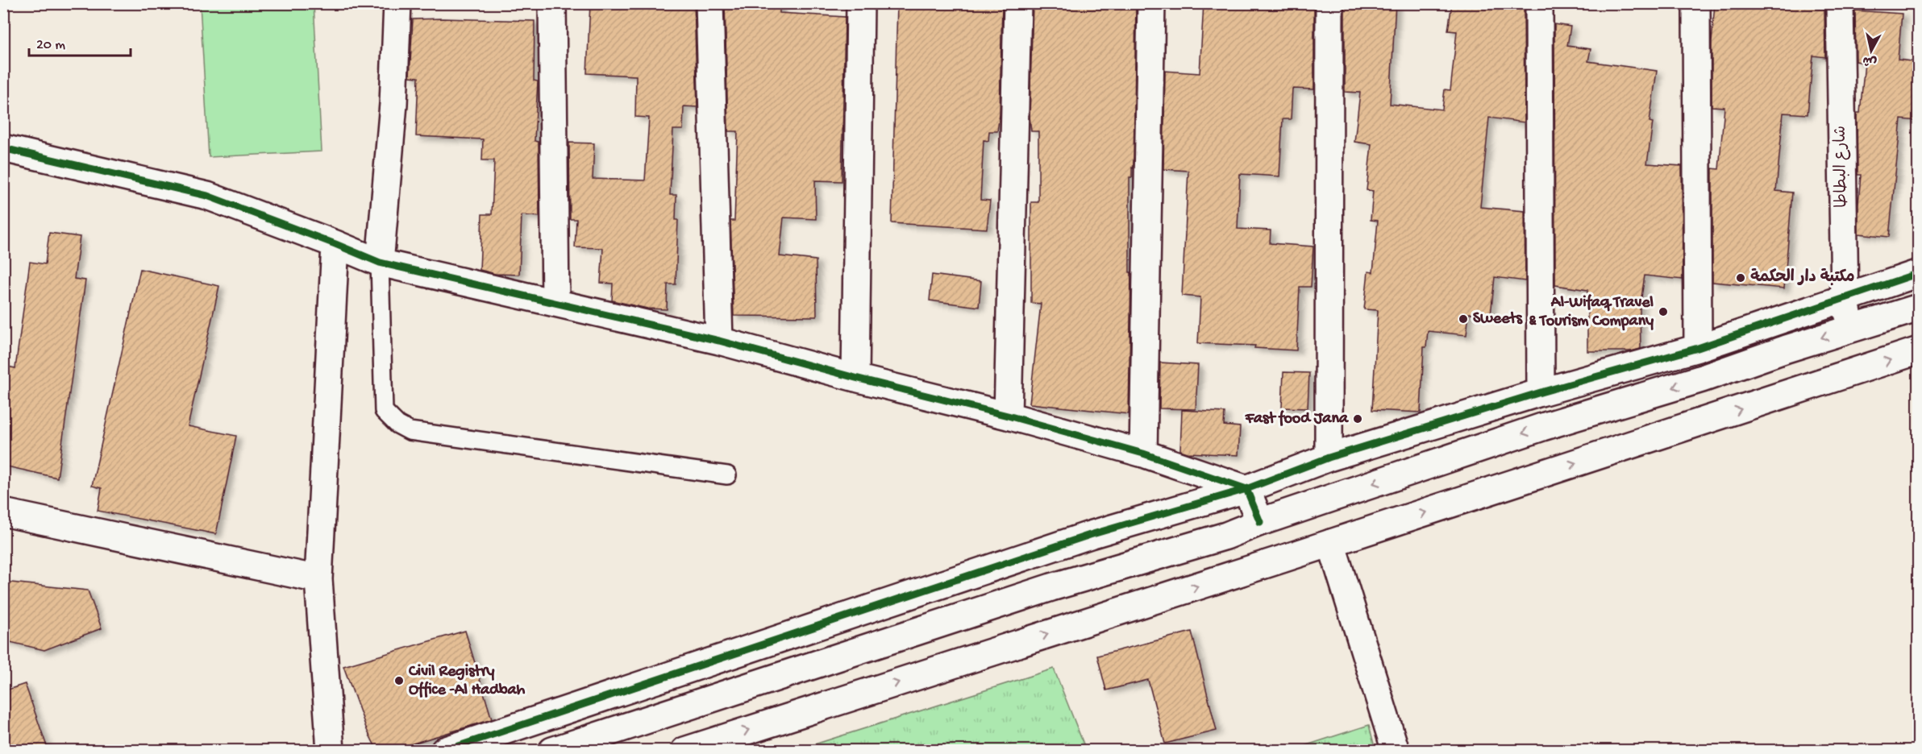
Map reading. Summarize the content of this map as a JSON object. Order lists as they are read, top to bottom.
{
  "streets": {
    "street": ["شارع البطاطا"]
  },
  "places": [
    "مكتبة دار الحكمة",
    "Al-Wifaq Travel & Tourism Company",
    "Sweets",
    "Fast food Jana",
    "Civil Registry Office -Al Hadbah"
  ],
  "scale_bar": "20 m",
  "north": "bottom"
}
